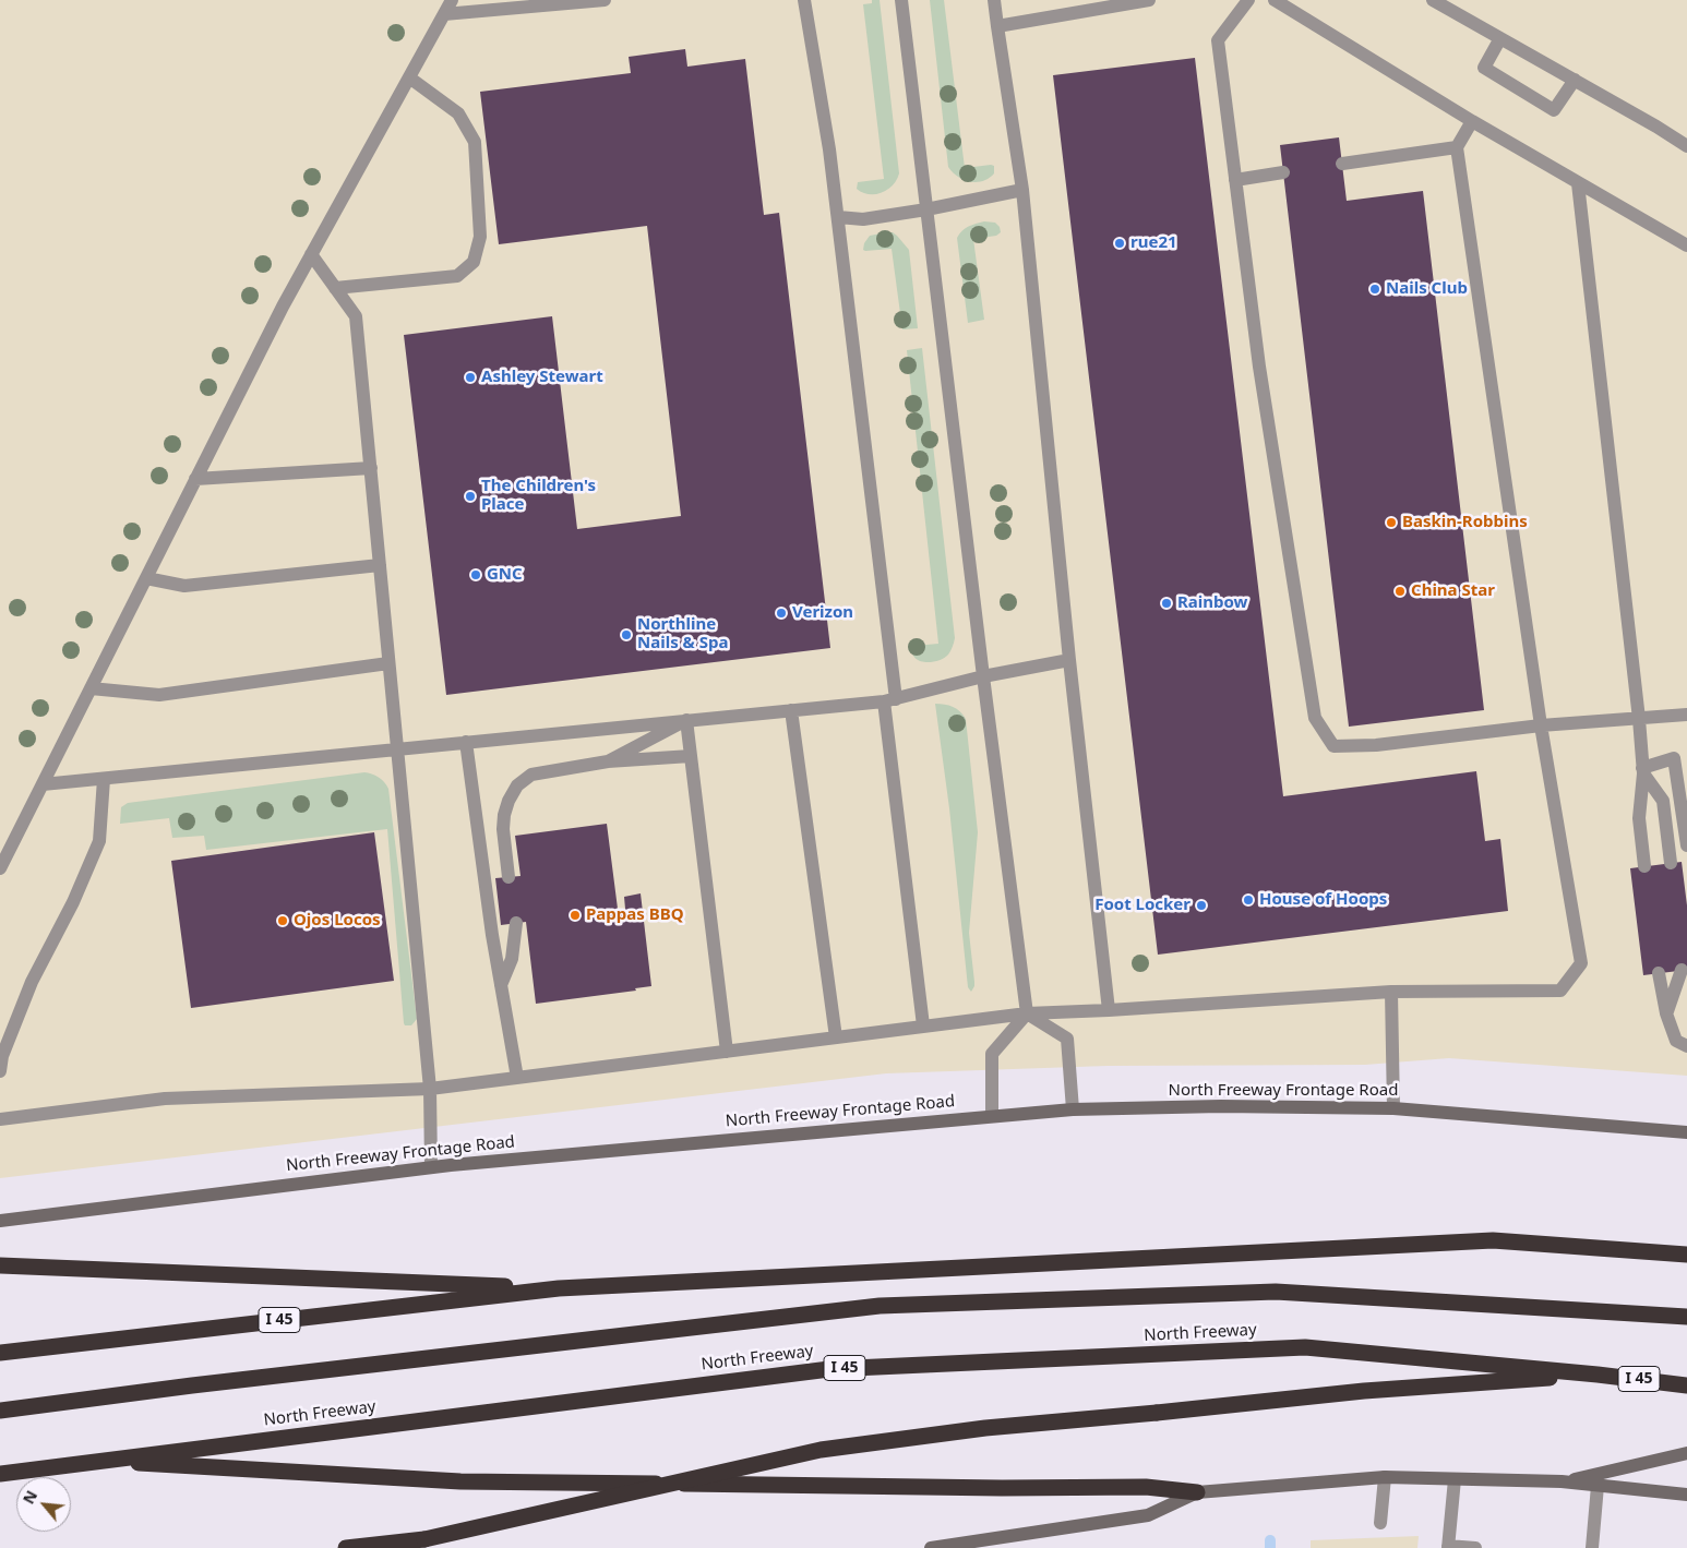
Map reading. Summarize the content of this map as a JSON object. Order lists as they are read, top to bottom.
{
  "streets": {
    "highway": ["I 45", "North Freeway"],
    "main road": ["North Freeway Frontage Road"]
  },
  "places": [
    "rue21",
    "Nails Club",
    "Ashley Stewart",
    "The Children's Place",
    "Baskin-Robbins",
    "GNC",
    "China Star",
    "Rainbow",
    "Verizon",
    "Northline Nails & Spa",
    "House of Hoops",
    "Foot Locker",
    "Pappas BBQ",
    "Ojos Locos"
  ],
  "north": "top left"
}
